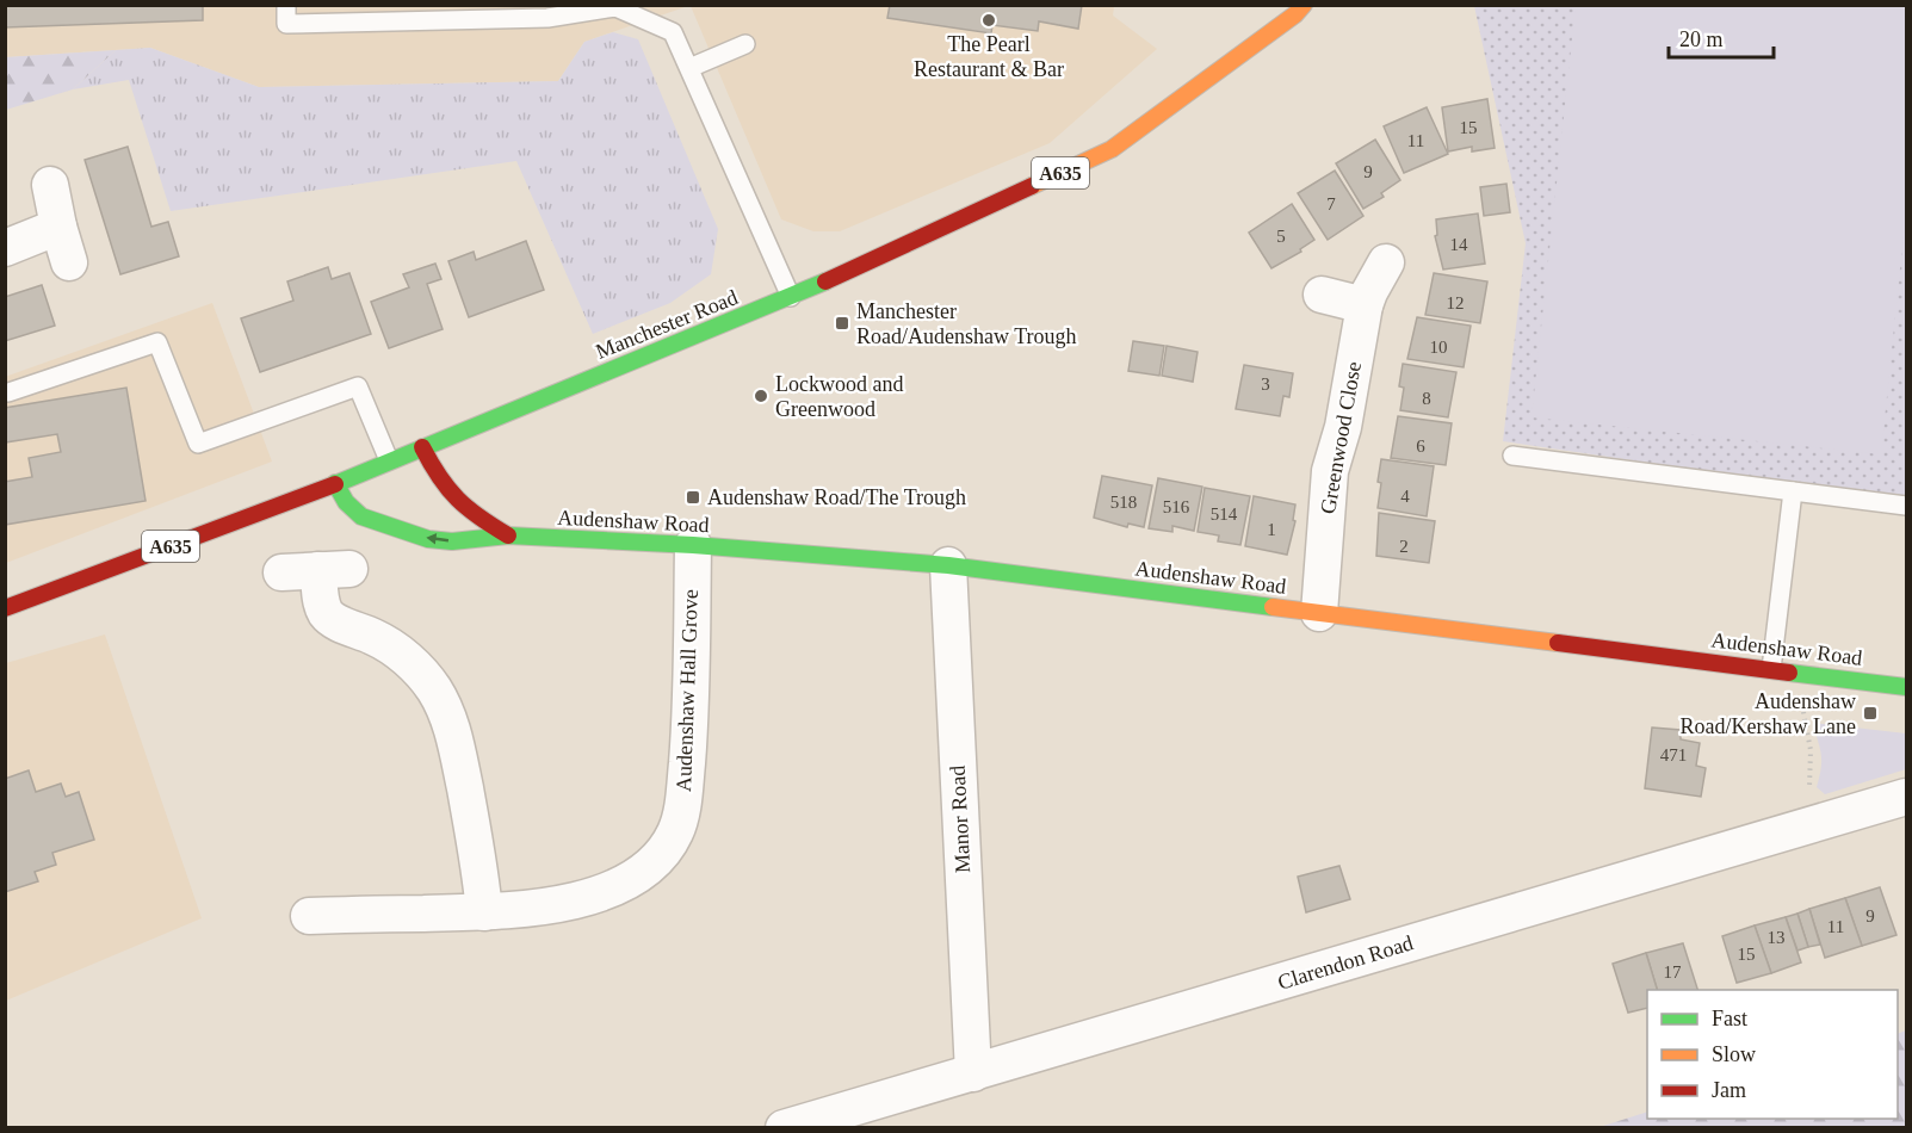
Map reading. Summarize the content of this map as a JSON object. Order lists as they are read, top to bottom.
{
  "streets": {
    "main road": ["A635", "Manchester Road", "Audenshaw Road"],
    "street": [
      "Greenwood Close",
      "Audenshaw Hall Grove",
      "Manor Road",
      "Clarendon Road"
    ]
  },
  "crossings": [
    ["Manchester Road", "Audenshaw Road"],
    ["Greenwood Close", "Audenshaw Road"],
    ["Audenshaw Road", "Audenshaw Hall Grove"],
    ["Audenshaw Road", "Manor Road"],
    ["Manor Road", "Clarendon Road"]
  ],
  "places": {
    "other": ["The Pearl Restaurant & Bar", "Lockwood and Greenwood"],
    "transit": ["Manchester Road/Audenshaw Trough", "Audenshaw Road/The Trough", "Audenshaw Road/Kershaw Lane"]
  },
  "house_numbers": [
    "15",
    "11",
    "9",
    "7",
    "5",
    "14",
    "12",
    "10",
    "3",
    "8",
    "6",
    "4",
    "518",
    "516",
    "514",
    "1",
    "2",
    "471",
    "9",
    "11",
    "13",
    "15",
    "17"
  ],
  "legend": ["Fast", "Slow", "Jam"],
  "scale_bar": "20 m"
}
